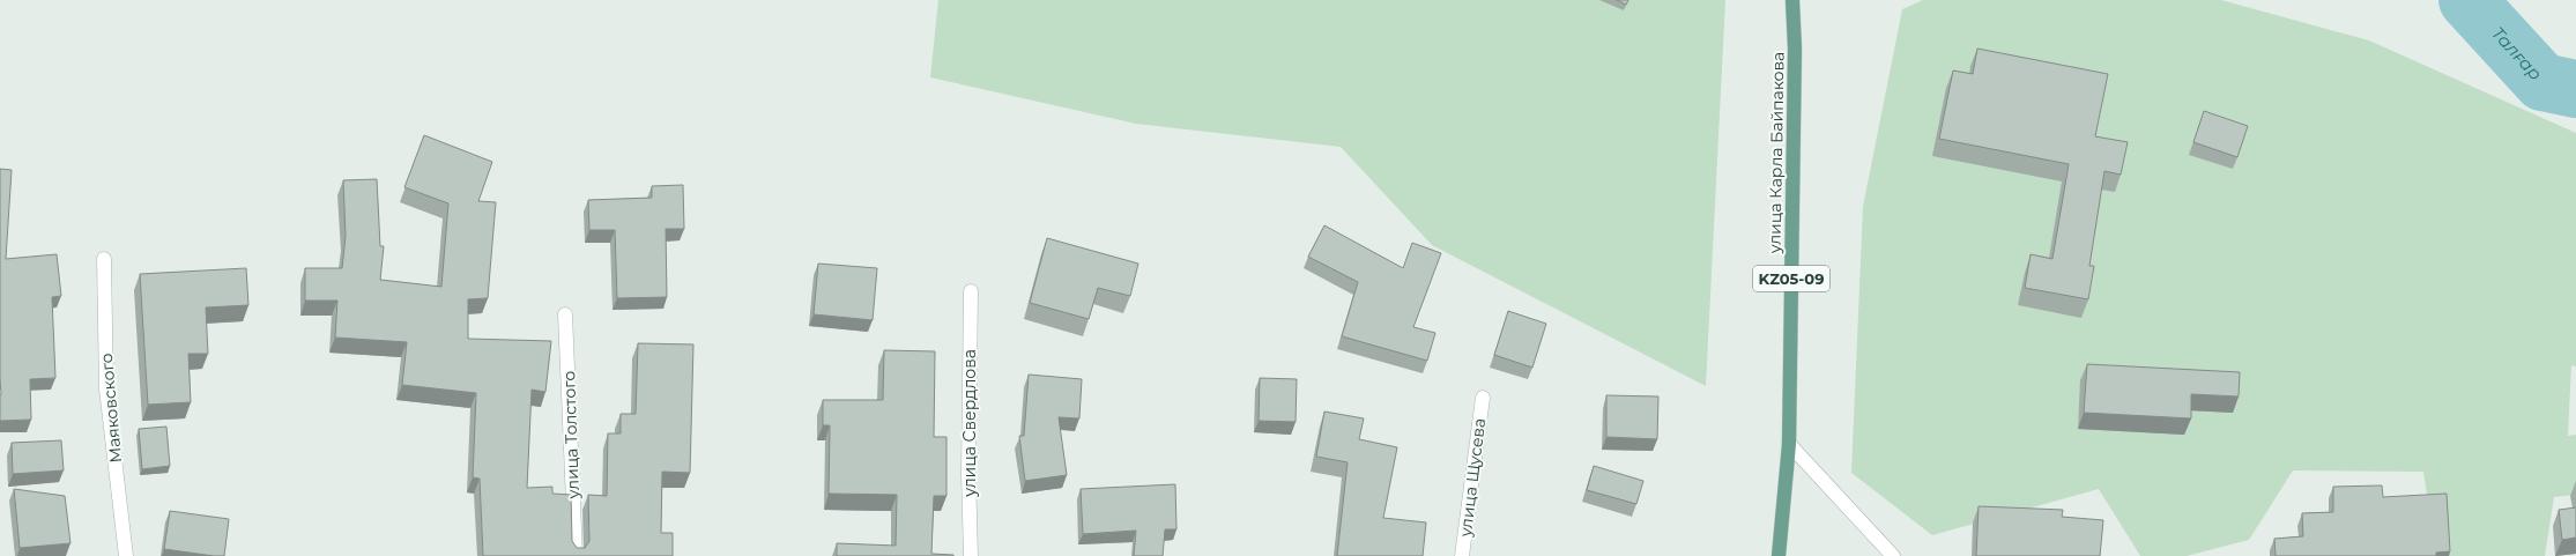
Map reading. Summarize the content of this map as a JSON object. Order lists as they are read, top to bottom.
{
  "streets": {
    "main road": ["улица Карла Байпакова", "KZ05-09"],
    "street": [
      "Маяковского",
      "улица Свердлова",
      "улица Толстого",
      "улица Щусева"
    ]
  },
  "water": ["Талғар"]
}
